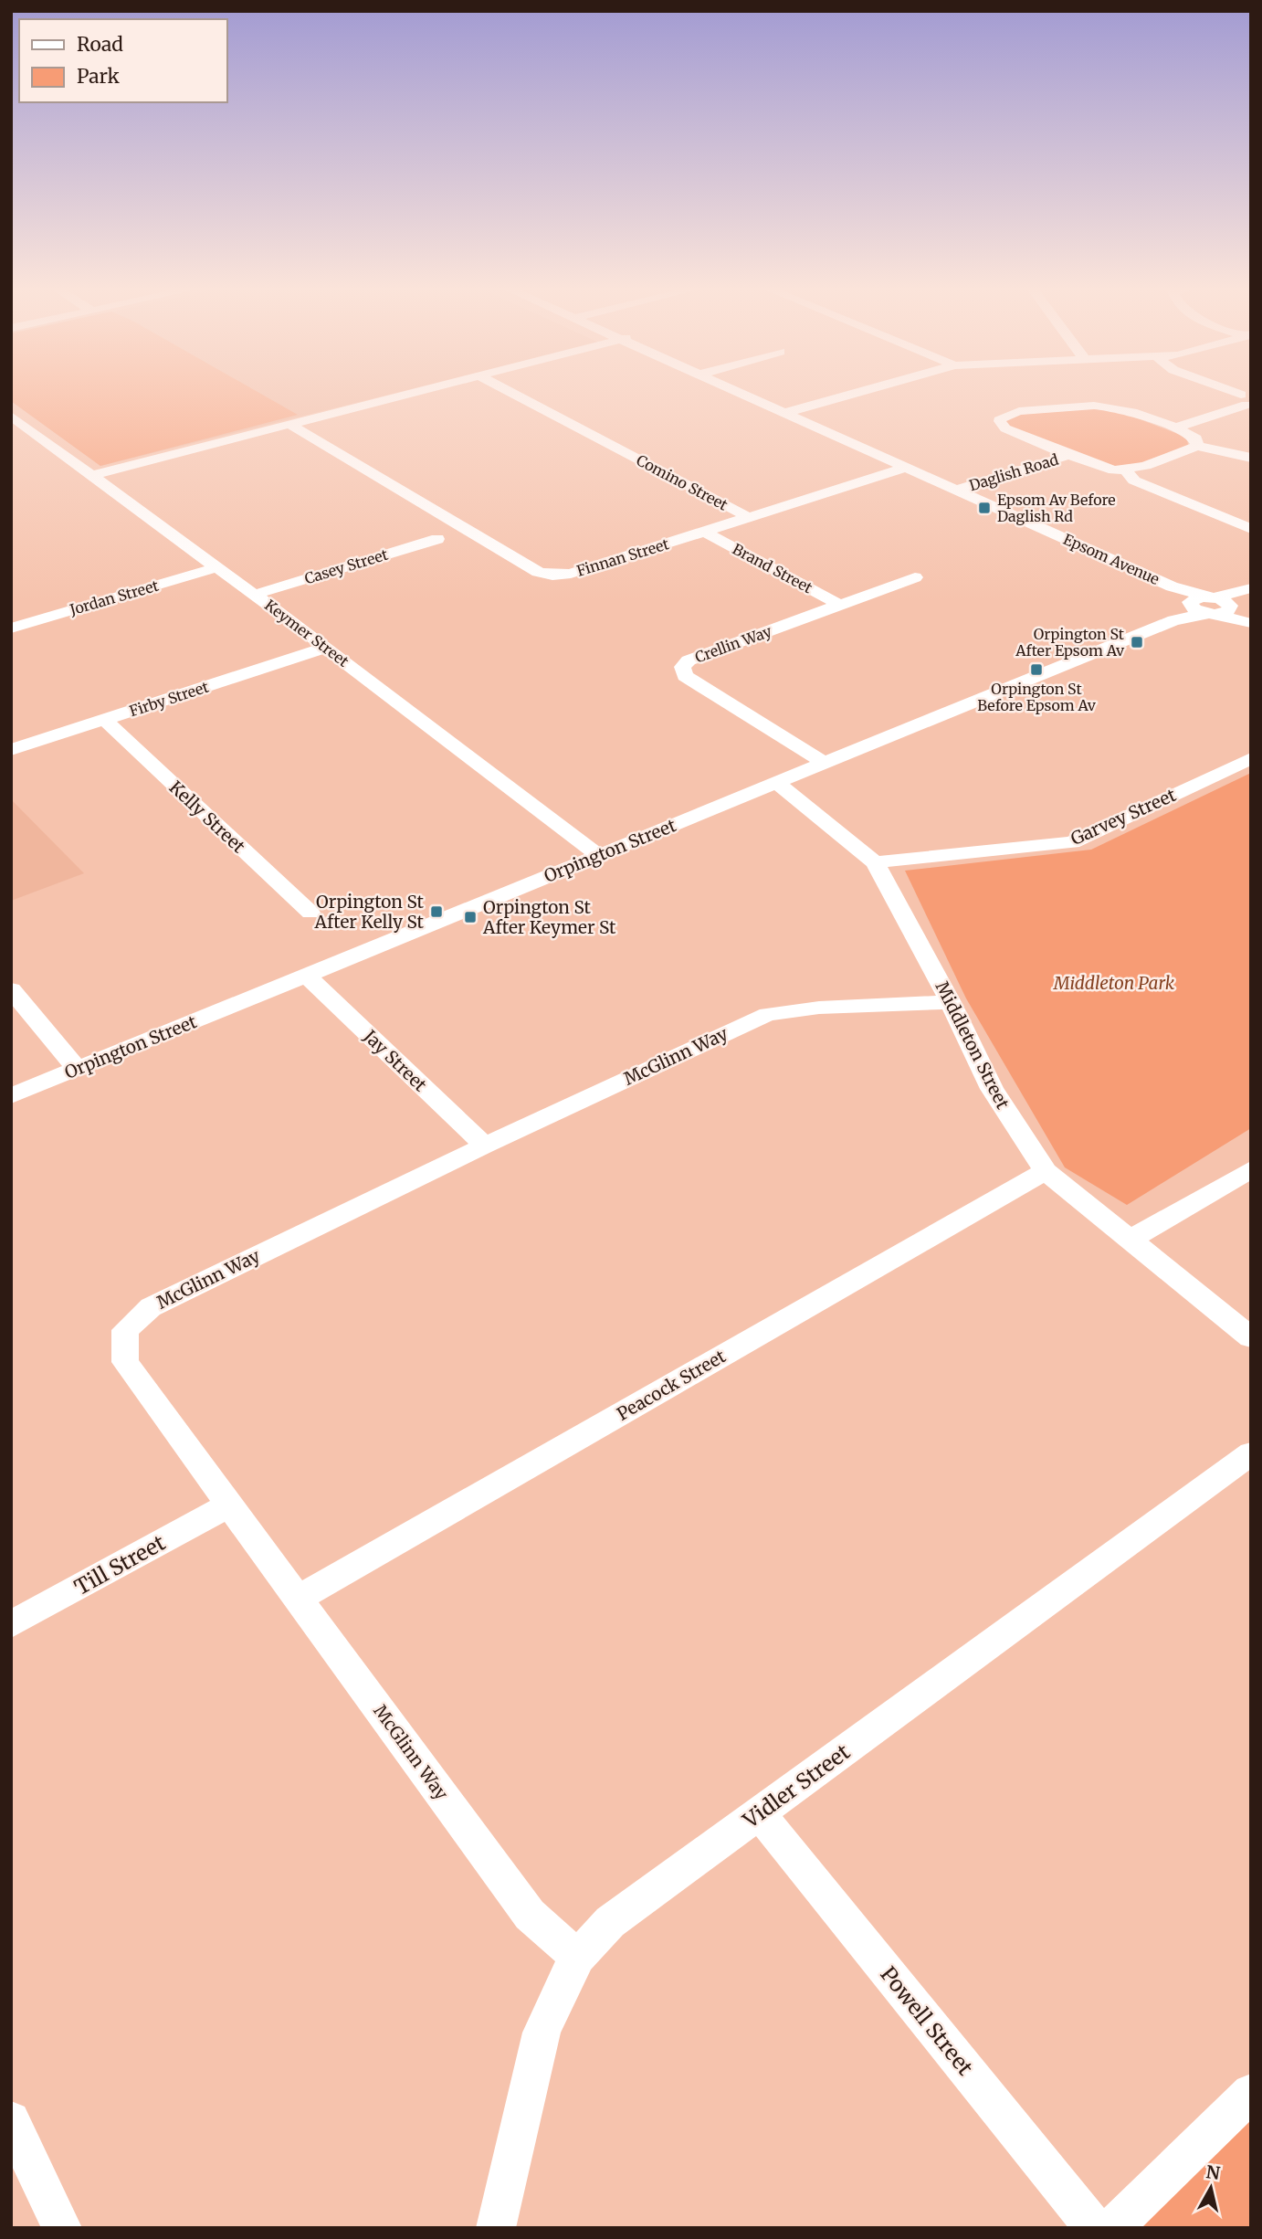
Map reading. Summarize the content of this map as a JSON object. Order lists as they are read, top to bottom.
{
  "streets": {
    "street": [
      "Daglish Road",
      "Comino Street",
      "Finnan Street",
      "Epsom Avenue",
      "Casey Street",
      "Brand Street",
      "Jordan Street",
      "Keymer Street",
      "Crellin Way",
      "Firby Street",
      "Kelly Street",
      "Garvey Street",
      "Orpington Street",
      "Middleton Street",
      "McGlinn Way",
      "Jay Street",
      "Peacock Street",
      "Till Street",
      "Vidler Street",
      "Powell Street"
    ]
  },
  "crossings": [
    ["Daglish Road", "Epsom Avenue"],
    ["Comino Street", "Finnan Street"],
    ["Finnan Street", "Epsom Avenue"],
    ["Finnan Street", "Brand Street"],
    ["Epsom Avenue", "Orpington Street"],
    ["Casey Street", "Keymer Street"],
    ["Brand Street", "Crellin Way"],
    ["Jordan Street", "Keymer Street"],
    ["Keymer Street", "Firby Street"],
    ["Keymer Street", "Orpington Street"],
    ["Crellin Way", "Orpington Street"],
    ["Firby Street", "Kelly Street"],
    ["Garvey Street", "Middleton Street"],
    ["Orpington Street", "Middleton Street"],
    ["Orpington Street", "Jay Street"],
    ["Middleton Street", "McGlinn Way"],
    ["Middleton Street", "Peacock Street"],
    ["McGlinn Way", "Jay Street"],
    ["McGlinn Way", "Peacock Street"],
    ["McGlinn Way", "Till Street"],
    ["McGlinn Way", "Vidler Street"],
    ["Vidler Street", "Powell Street"]
  ],
  "parks": ["Middleton Park"],
  "places": {
    "transit": [
      "Epsom Av Before Daglish Rd",
      "Orpington St After Epsom Av",
      "Orpington St Before Epsom Av",
      "Orpington St After Kelly St",
      "Orpington St After Keymer St"
    ]
  },
  "legend": ["Road", "Park"],
  "north": "top"
}
